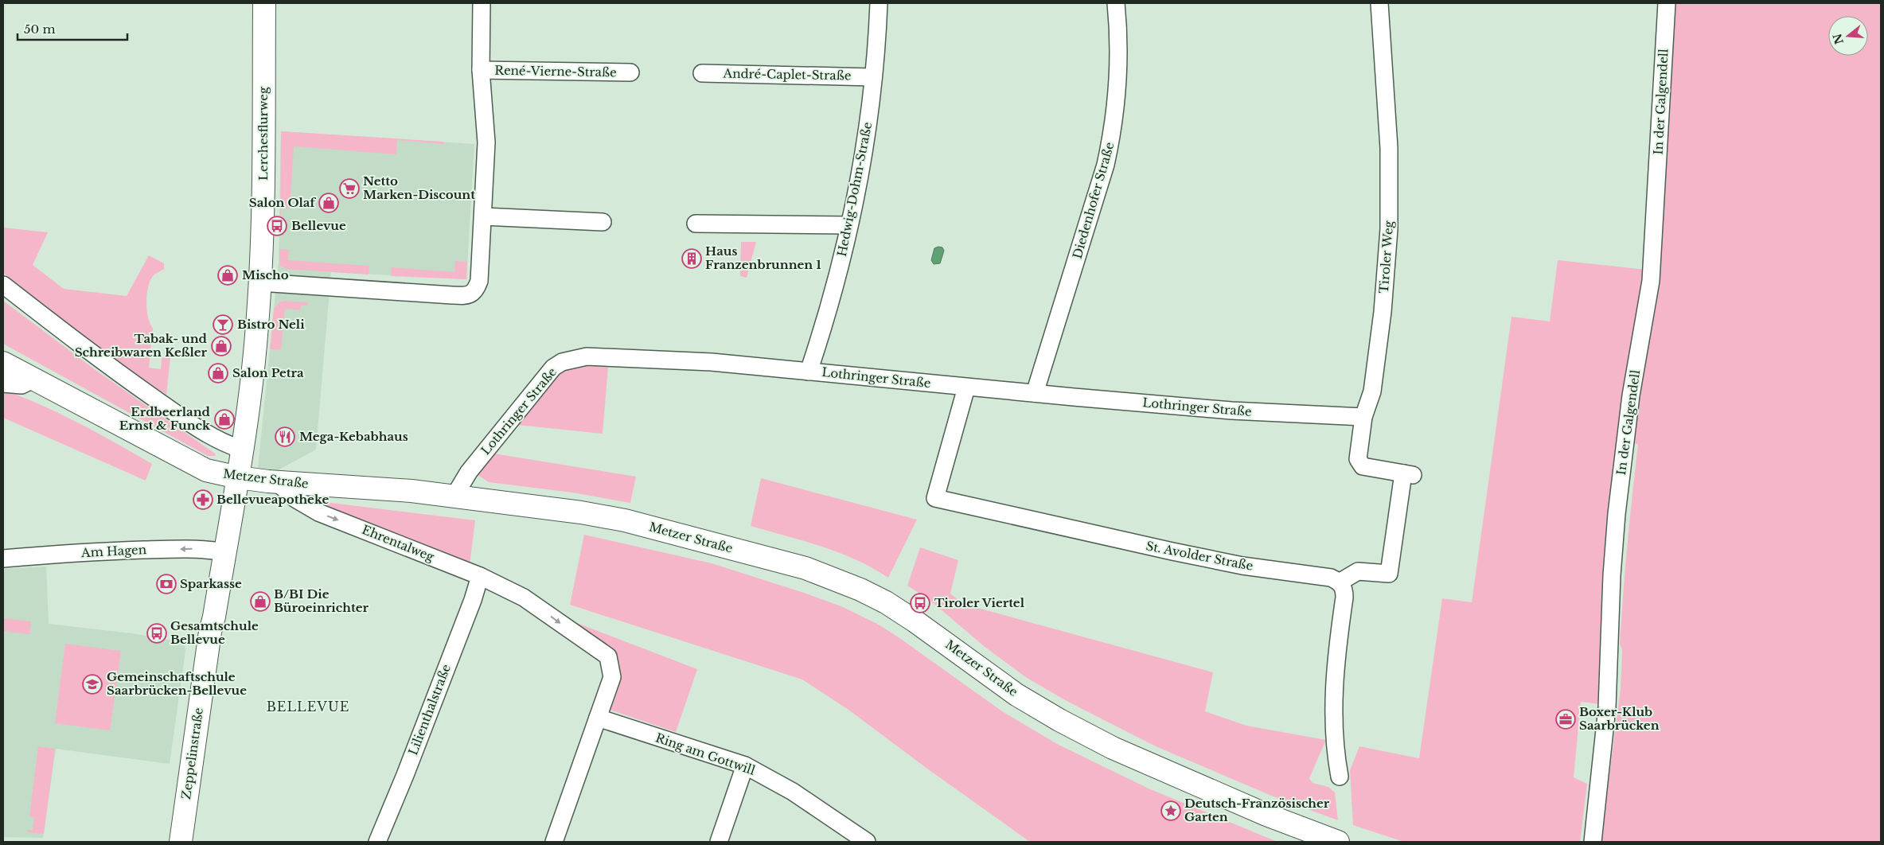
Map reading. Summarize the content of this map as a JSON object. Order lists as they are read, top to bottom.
{
  "streets": {
    "main road": ["Lerchesflurweg", "Metzer Straße", "Zeppelinstraße"],
    "street": [
      "René-Vierne-Straße",
      "André-Caplet-Straße",
      "In der Galgendell",
      "Hedwig-Dohm-Straße",
      "Diedenhofer Straße",
      "Tiroler Weg",
      "Lothringer Straße",
      "Ehrentalweg",
      "Am Hagen",
      "St. Avolder Straße",
      "Lilienthalstraße",
      "Ring am Gottwill"
    ]
  },
  "crossings": [
    ["André-Caplet-Straße", "Hedwig-Dohm-Straße"],
    ["Lerchesflurweg", "Metzer Straße"],
    ["Lerchesflurweg", "Zeppelinstraße"],
    ["Hedwig-Dohm-Straße", "Lothringer Straße"],
    ["Diedenhofer Straße", "Lothringer Straße"],
    ["Tiroler Weg", "Lothringer Straße"],
    ["Tiroler Weg", "St. Avolder Straße"],
    ["Lothringer Straße", "Metzer Straße"],
    ["Lothringer Straße", "St. Avolder Straße"],
    ["Metzer Straße", "Ehrentalweg"],
    ["Metzer Straße", "Zeppelinstraße"],
    ["Ehrentalweg", "Lilienthalstraße"],
    ["Ehrentalweg", "Ring am Gottwill"],
    ["Am Hagen", "Zeppelinstraße"]
  ],
  "one_way": ["Ehrentalweg", "Am Hagen"],
  "districts": ["BELLEVUE"],
  "places": {
    "supermarket": ["Netto Marken-Discount"],
    "shop": [
      "Salon Olaf",
      "Mischo",
      "Tabak- und Schreibwaren Keßler",
      "Salon Petra",
      "Erdbeerland Ernst & Funck",
      "B/BI Die Büroeinrichter"
    ],
    "bus stop": ["Bellevue", "Tiroler Viertel", "Gesamtschule Bellevue"],
    "building": ["Haus Franzenbrunnen 1"],
    "bar": ["Bistro Neli"],
    "restaurant": ["Mega-Kebabhaus"],
    "pharmacy": ["Bellevueapotheke"],
    "bank": ["Sparkasse"],
    "school or university": ["Gemeinschaftschule Saarbrücken-Bellevue"],
    "office": ["Boxer-Klub Saarbrücken"],
    "place": ["Deutsch-Französischer Garten"]
  },
  "scale_bar": "50 m",
  "north": "left"
}
